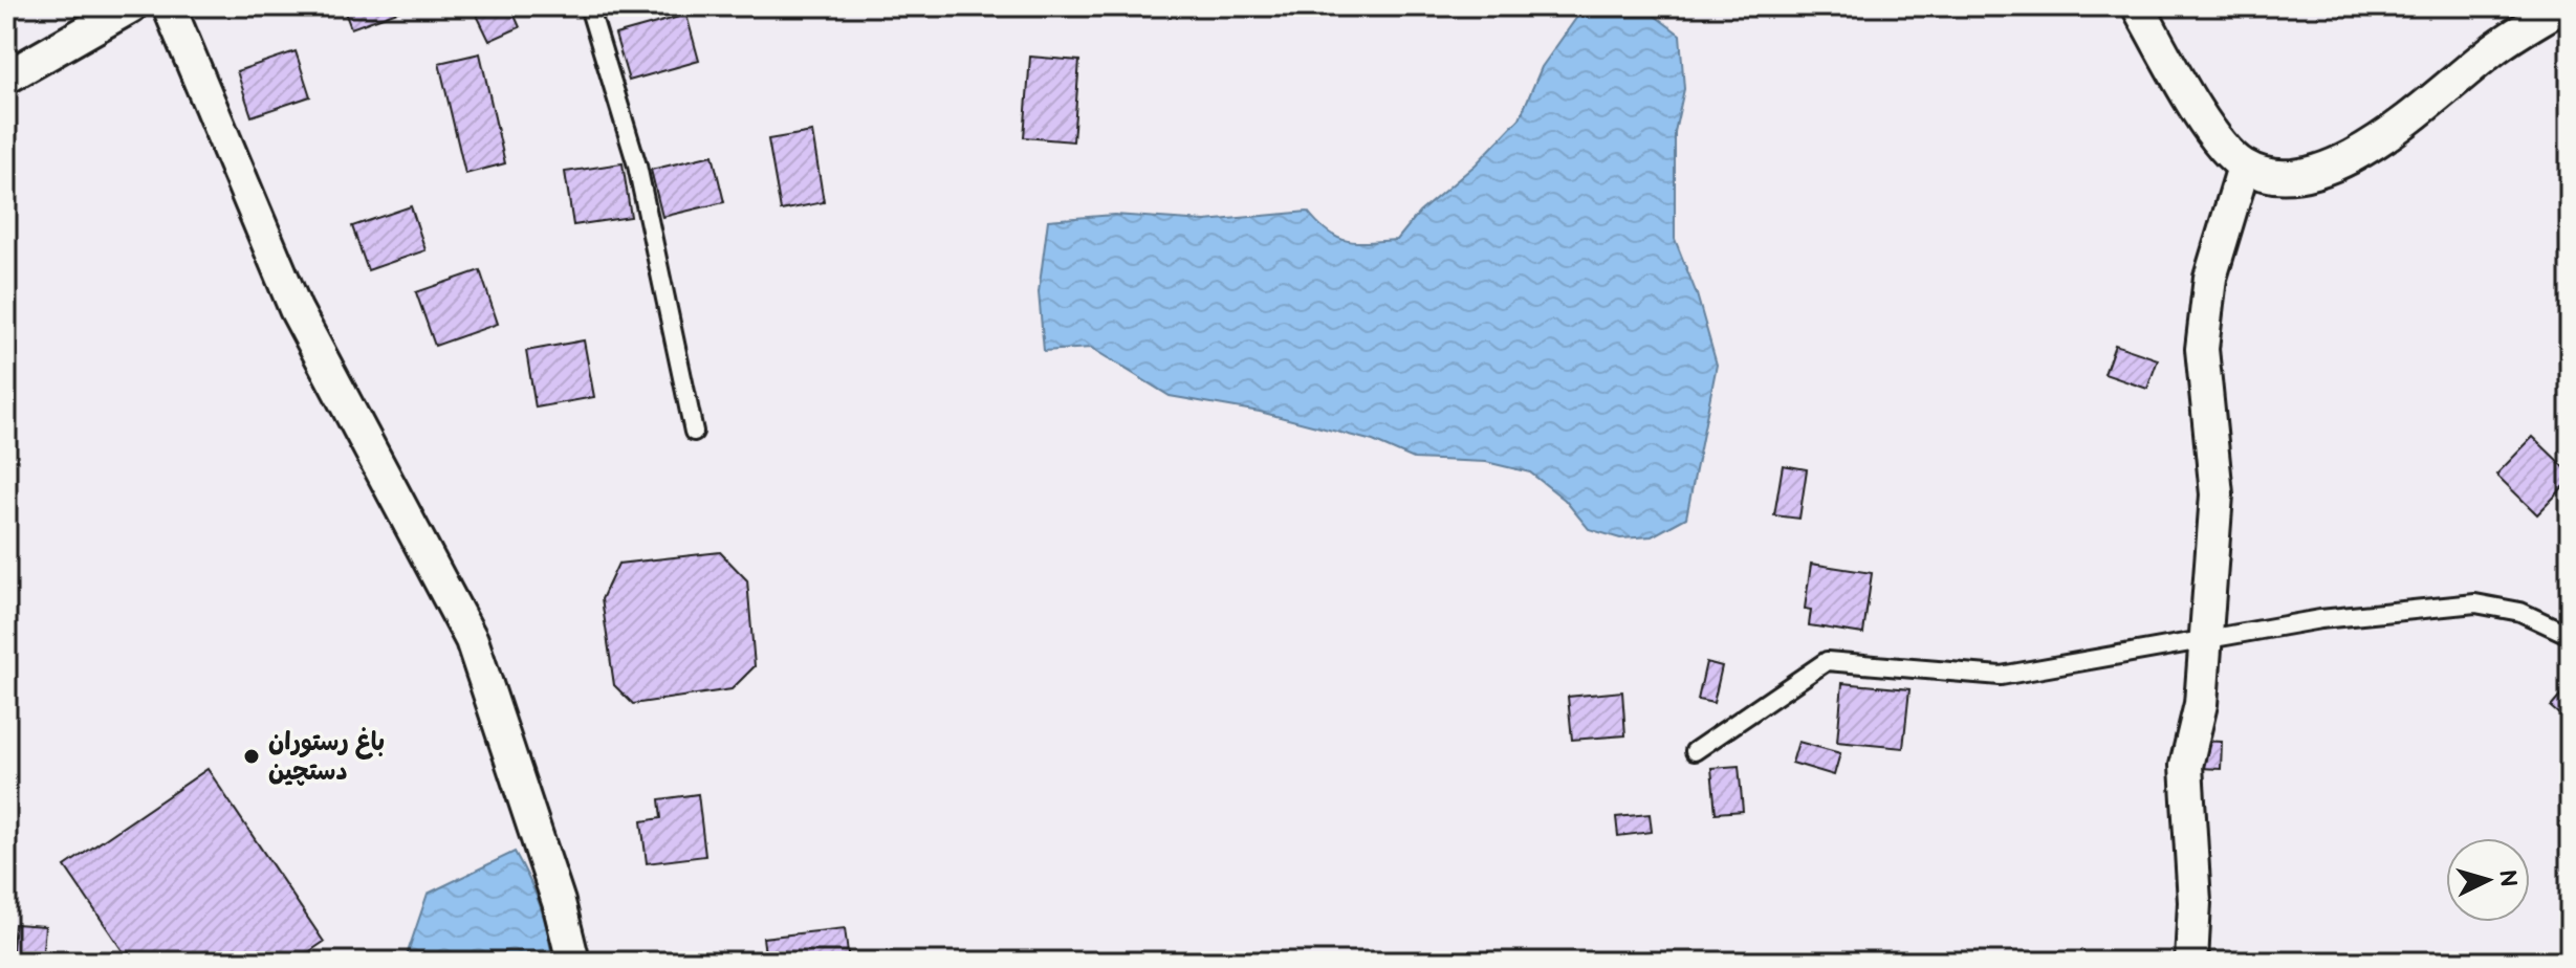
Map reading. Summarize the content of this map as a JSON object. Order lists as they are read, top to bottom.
{
  "places": ["باغ رستوران دستچین"],
  "north": "right"
}
